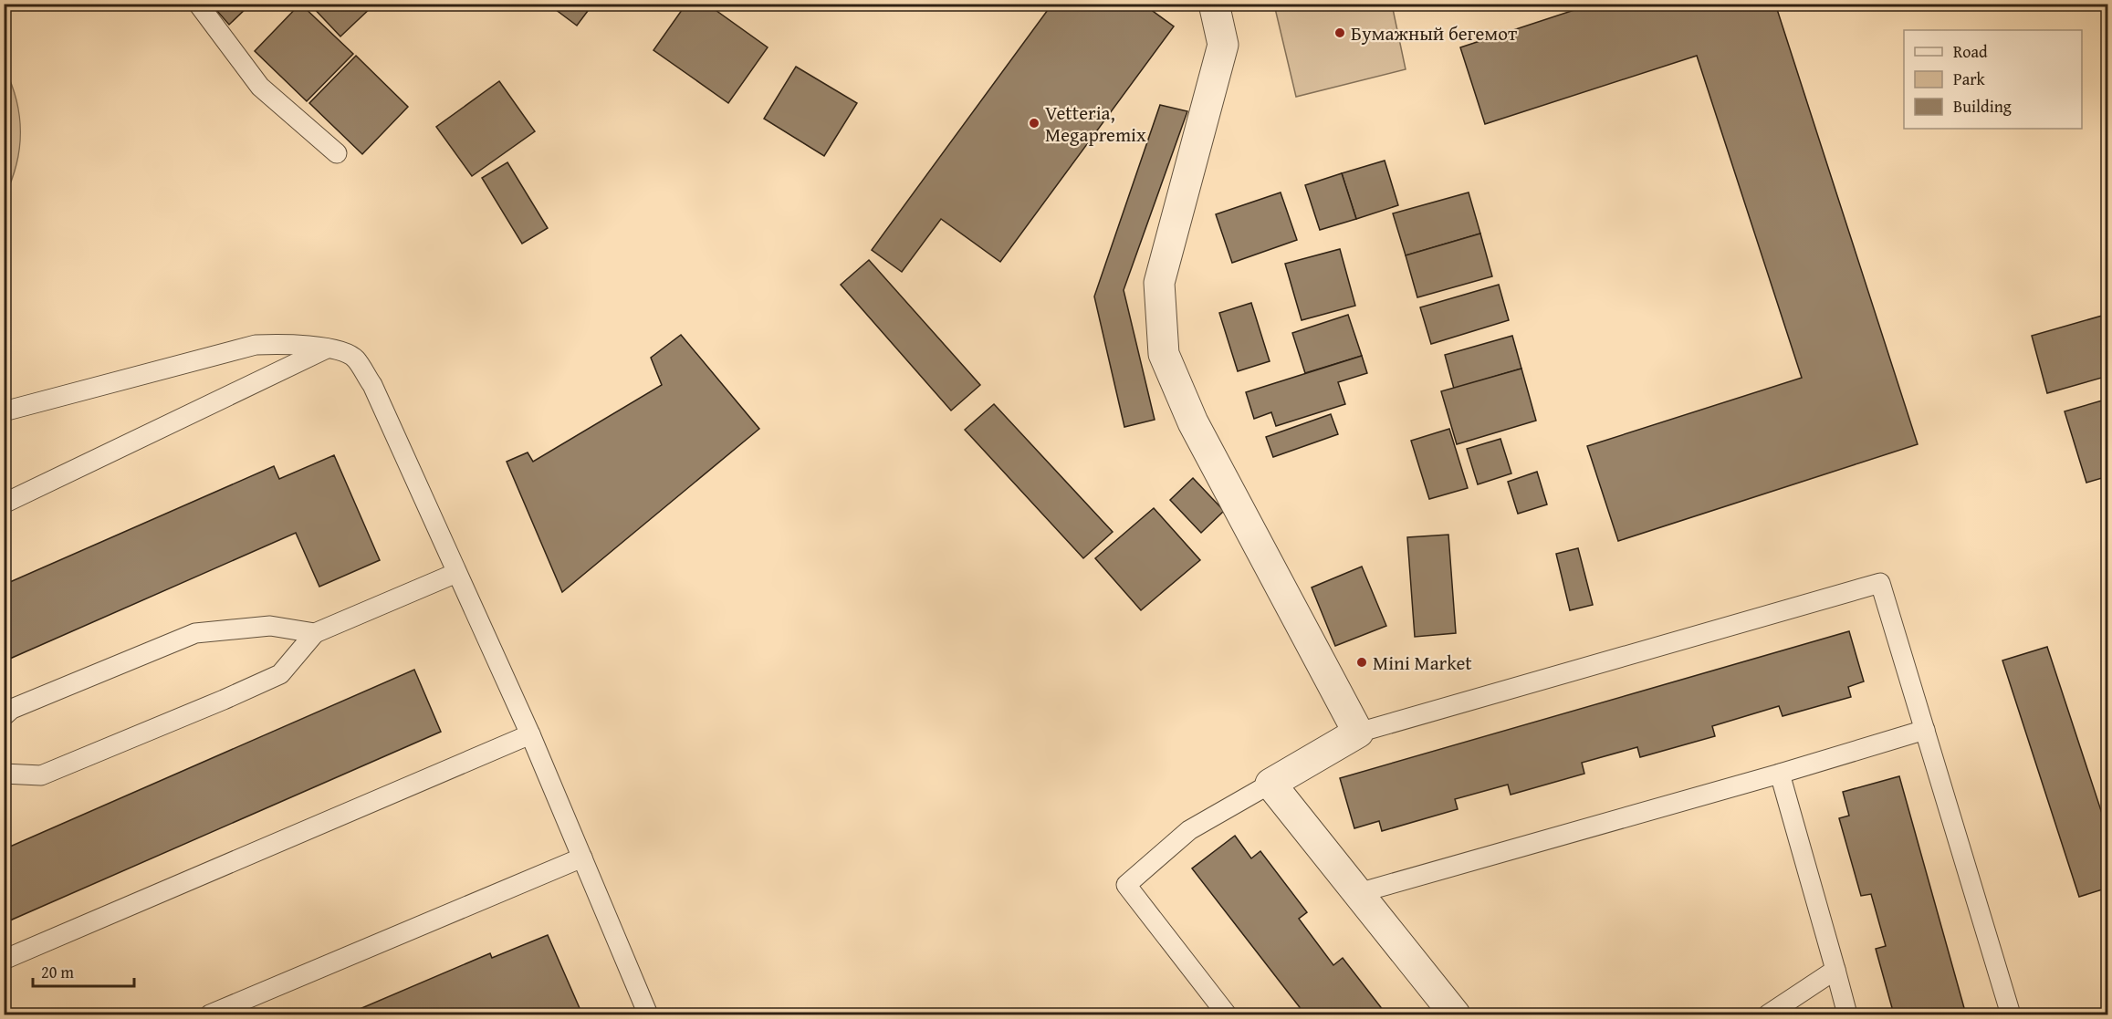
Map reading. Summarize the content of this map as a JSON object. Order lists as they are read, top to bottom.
{
  "places": ["Бумажный бегемот", "Vetteria, Megapremix", "Mini Market"],
  "legend": ["Road", "Park", "Building"],
  "scale_bar": "20 m"
}
